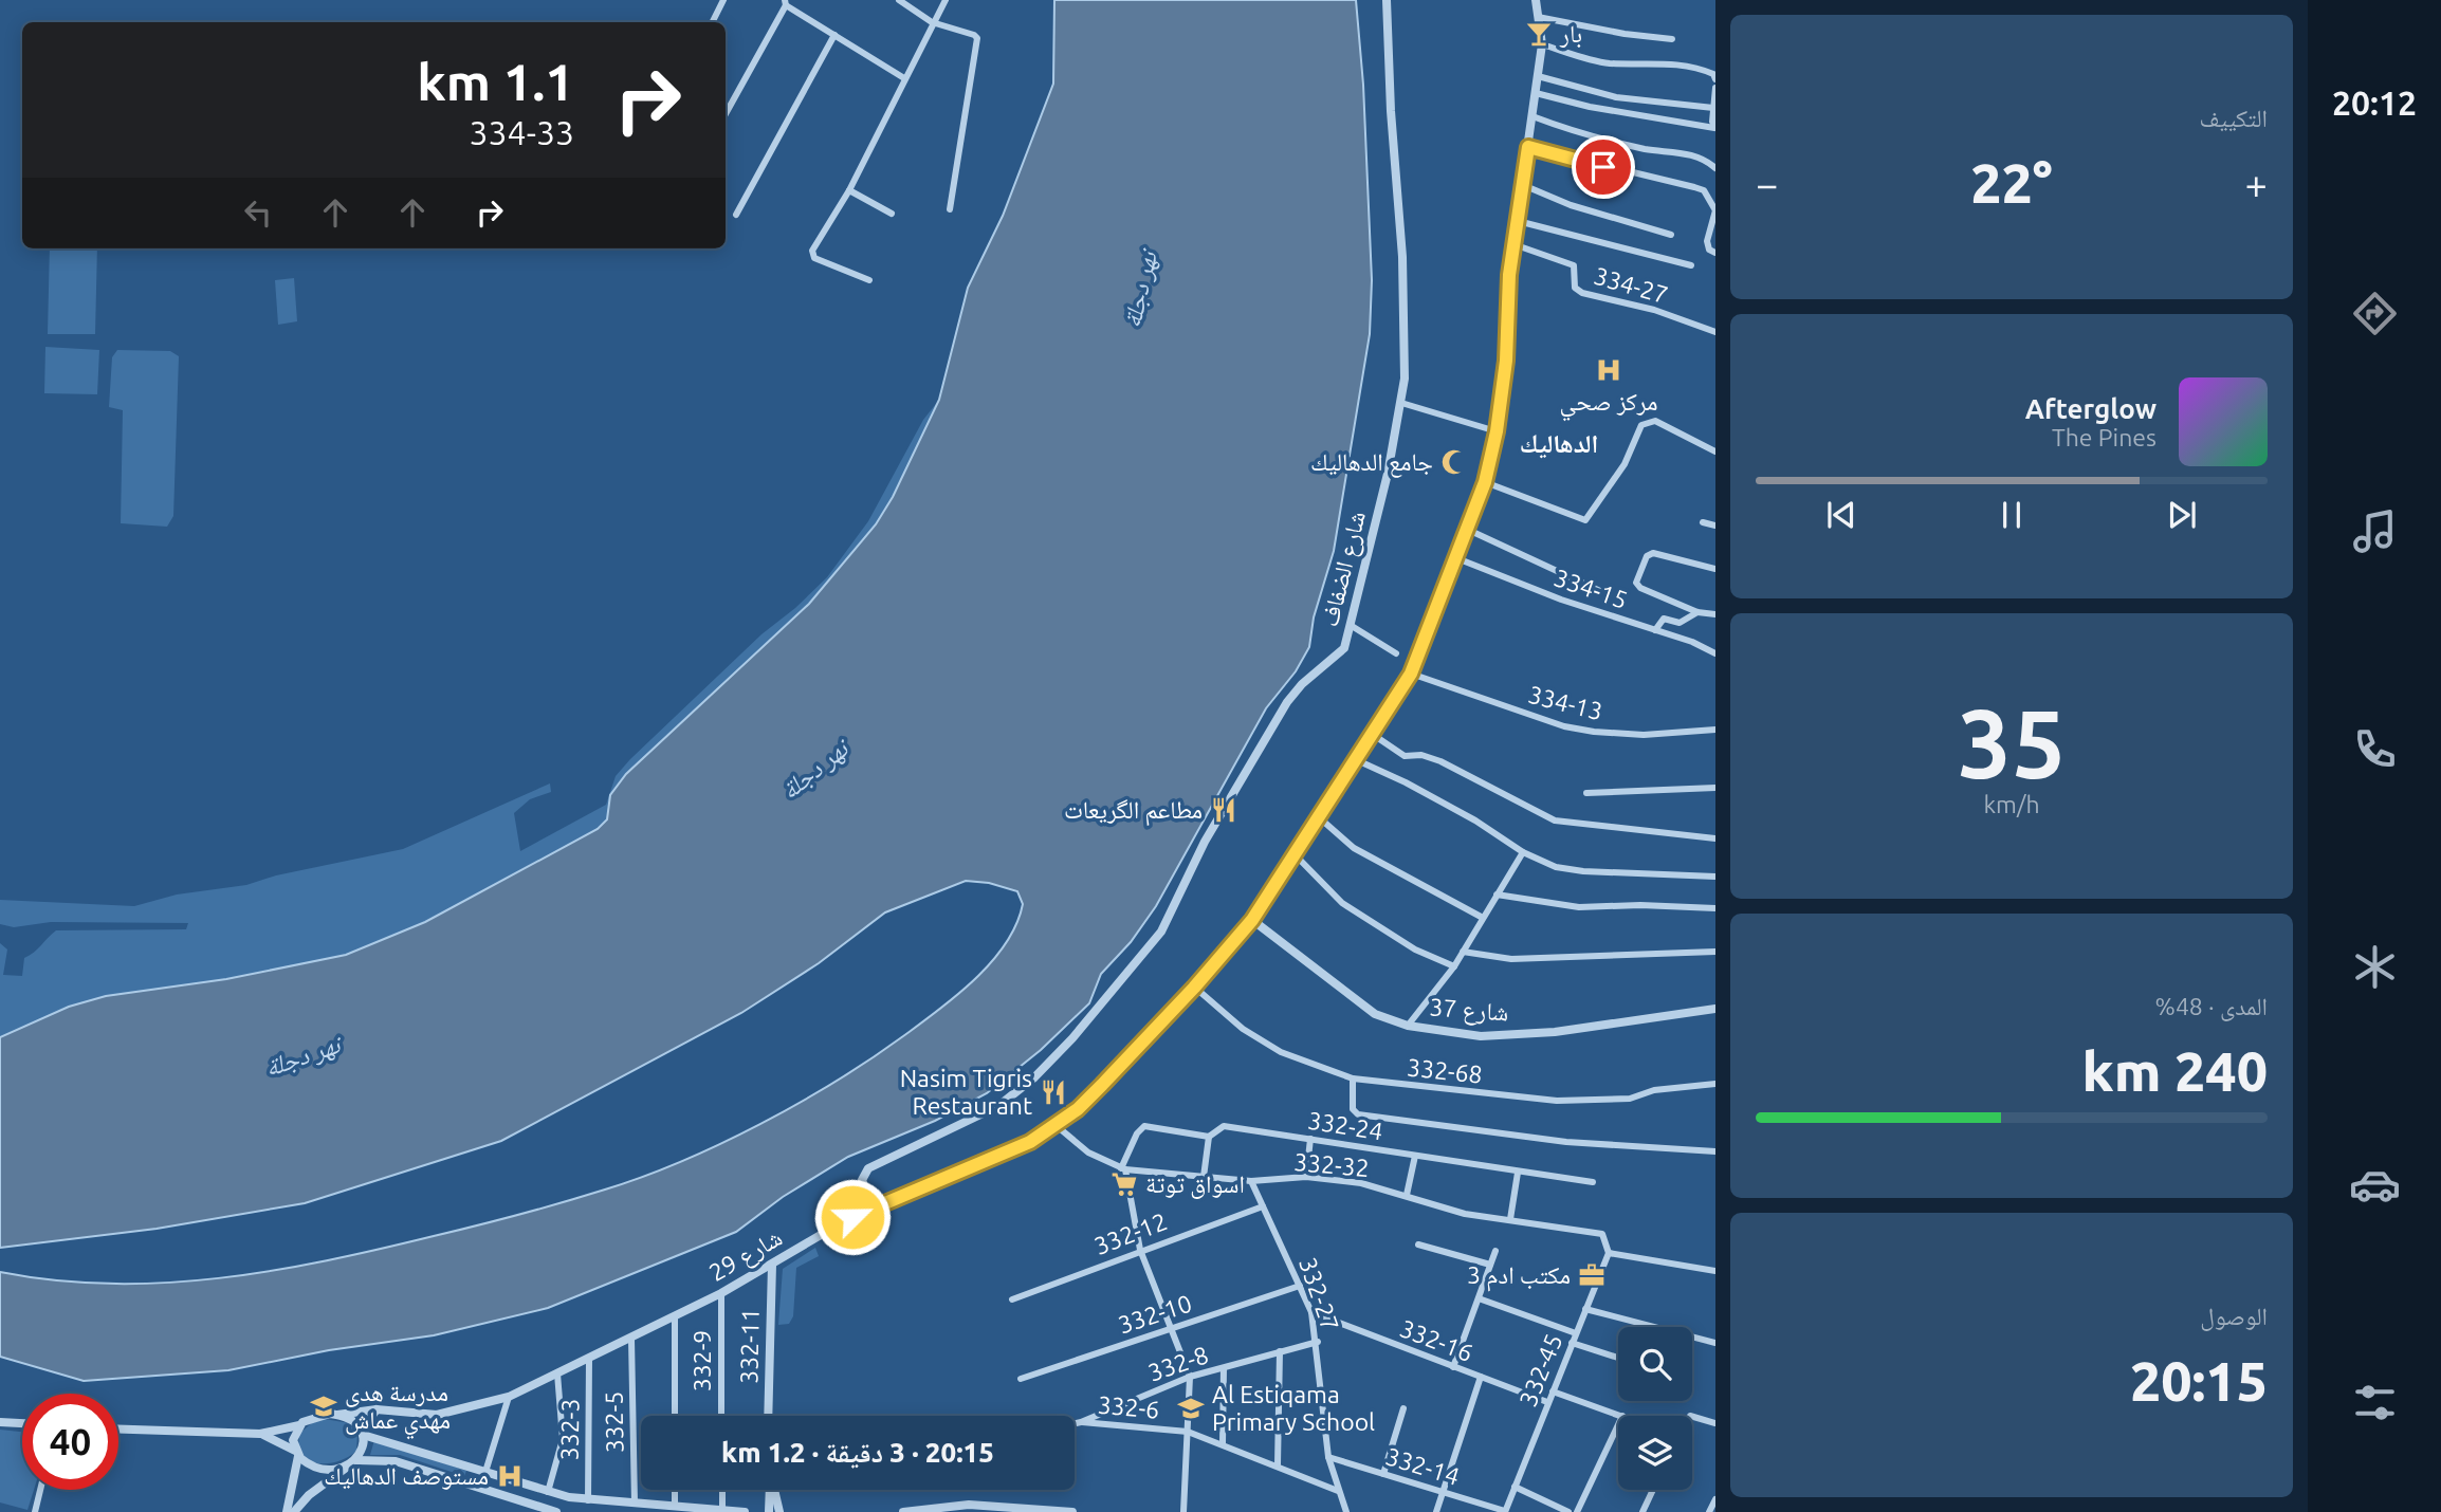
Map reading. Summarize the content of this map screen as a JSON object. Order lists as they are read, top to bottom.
{
  "streets": {
    "street": [
      "334-27",
      "شارع الضفاف",
      "334-15",
      "334-13",
      "شارع 37",
      "332-68",
      "332-24",
      "332-32",
      "332-12",
      "شارع 29",
      "332-27",
      "332-10",
      "332-16",
      "332-11",
      "332-9",
      "332-8",
      "332-45",
      "332-6",
      "332-5",
      "332-3",
      "332-14"
    ]
  },
  "crossings": [
    ["334-27", "شارع 29"],
    ["شارع الضفاف", "شارع 29"],
    ["334-15", "شارع 29"],
    ["334-13", "شارع 29"],
    ["شارع 37", "شارع 29"],
    ["332-68", "شارع 29"],
    ["332-24", "332-32"],
    ["332-32", "شارع 29"],
    ["332-32", "332-27"],
    ["332-32", "332-45"],
    ["332-12", "332-27"],
    ["شارع 29", "332-11"],
    ["شارع 29", "332-9"],
    ["شارع 29", "332-5"],
    ["شارع 29", "332-3"],
    ["332-27", "332-10"],
    ["332-27", "332-16"],
    ["332-27", "332-8"],
    ["332-27", "332-6"],
    ["332-27", "332-14"],
    ["332-16", "332-45"],
    ["332-8", "332-6"],
    ["332-45", "332-14"]
  ],
  "districts": ["الدهاليك"],
  "water": ["نهر دجلة"],
  "places": {
    "bar": ["بار"],
    "hospital": ["مركز صحي", "مستوصف الدهاليك"],
    "mosque": ["جامع الدهاليك"],
    "restaurant": ["مطاعم الگريعات", "Nasim Tigris Restaurant"],
    "supermarket": ["اسواق توتة"],
    "office": ["مكتب ادم 3"],
    "school or university": ["مدرسة هدى مهدي عماش", "Al Estiqama Primary School"]
  },
  "page": {
    "tabs": "20:12",
    "tile": [
      "التكييف",
      ["35", "km/h"],
      ["المدى · 48%", "240 km"],
      ["الوصول", "20:15"]
    ],
    "turn": ["1.1 km", "334-33"],
    "heat": ["−", "22°", "+"],
    "song": ["Afterglow", "The Pines"],
    "limit": "40",
    "trip": "20:15 · 3 دقيقة · 1.2 km"
  }
}
